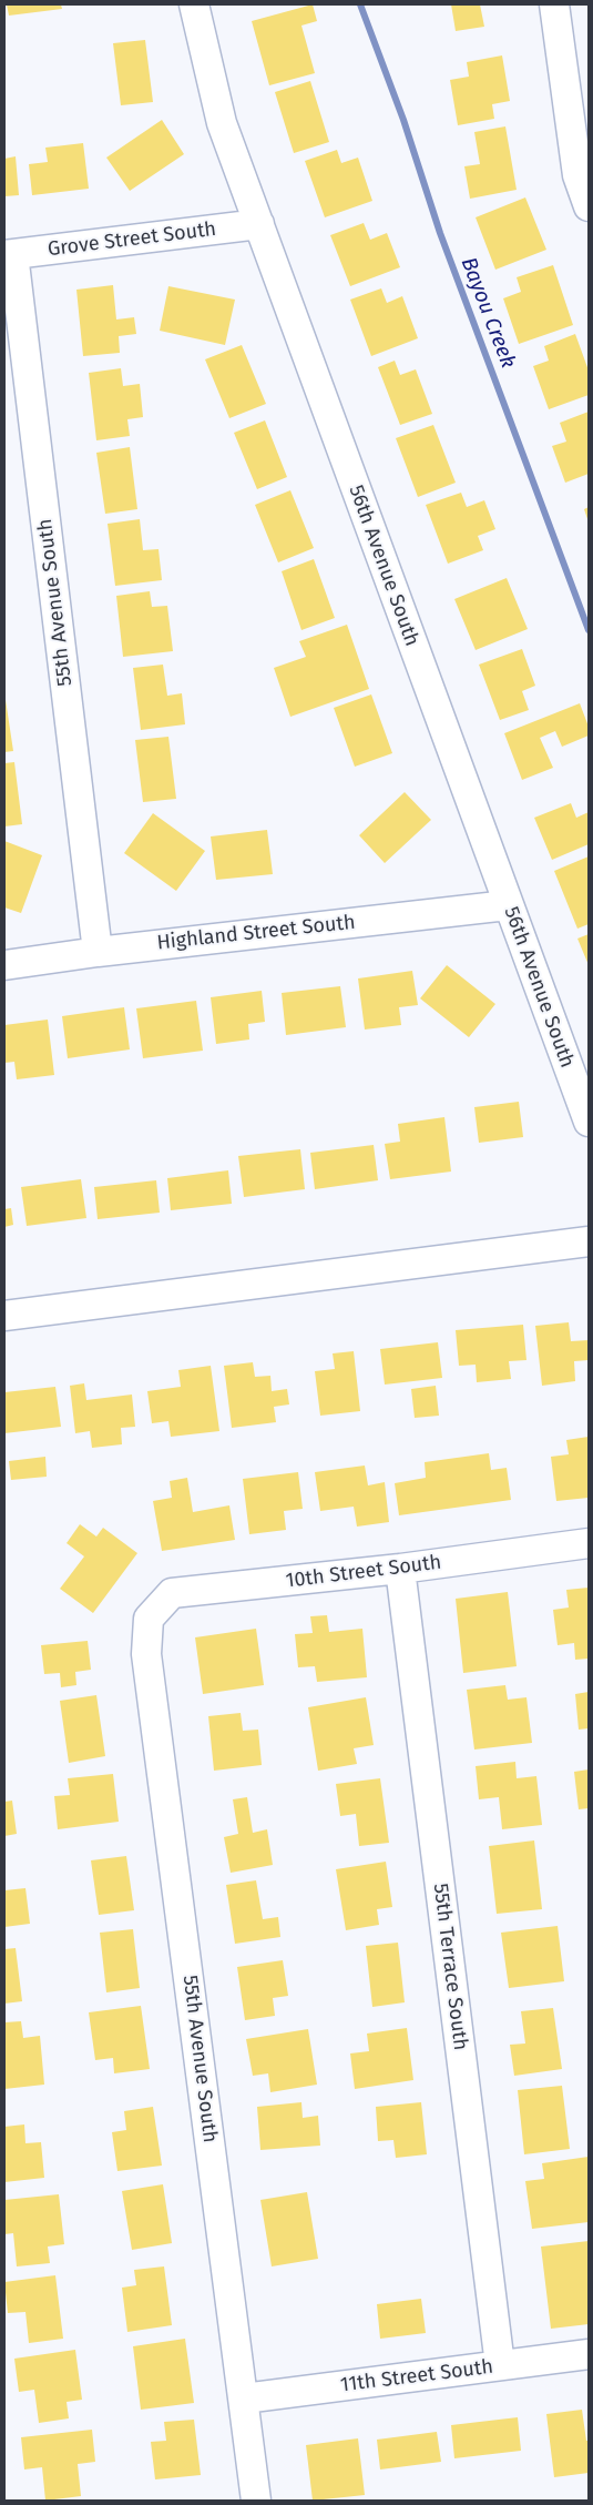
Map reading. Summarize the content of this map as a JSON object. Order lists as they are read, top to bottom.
{
  "streets": {
    "street": [
      "Grove Street South",
      "56th Avenue South",
      "55th Avenue South",
      "Highland Street South",
      "10th Street South",
      "55th Terrace South",
      "11th Street South"
    ]
  },
  "crossings": [
    ["Grove Street South", "56th Avenue South"],
    ["Grove Street South", "55th Avenue South"],
    ["56th Avenue South", "Highland Street South"],
    ["55th Avenue South", "Highland Street South"],
    ["55th Avenue South", "10th Street South"],
    ["55th Avenue South", "11th Street South"],
    ["10th Street South", "55th Terrace South"],
    ["55th Terrace South", "11th Street South"]
  ],
  "water": ["Bayou Creek"]
}
